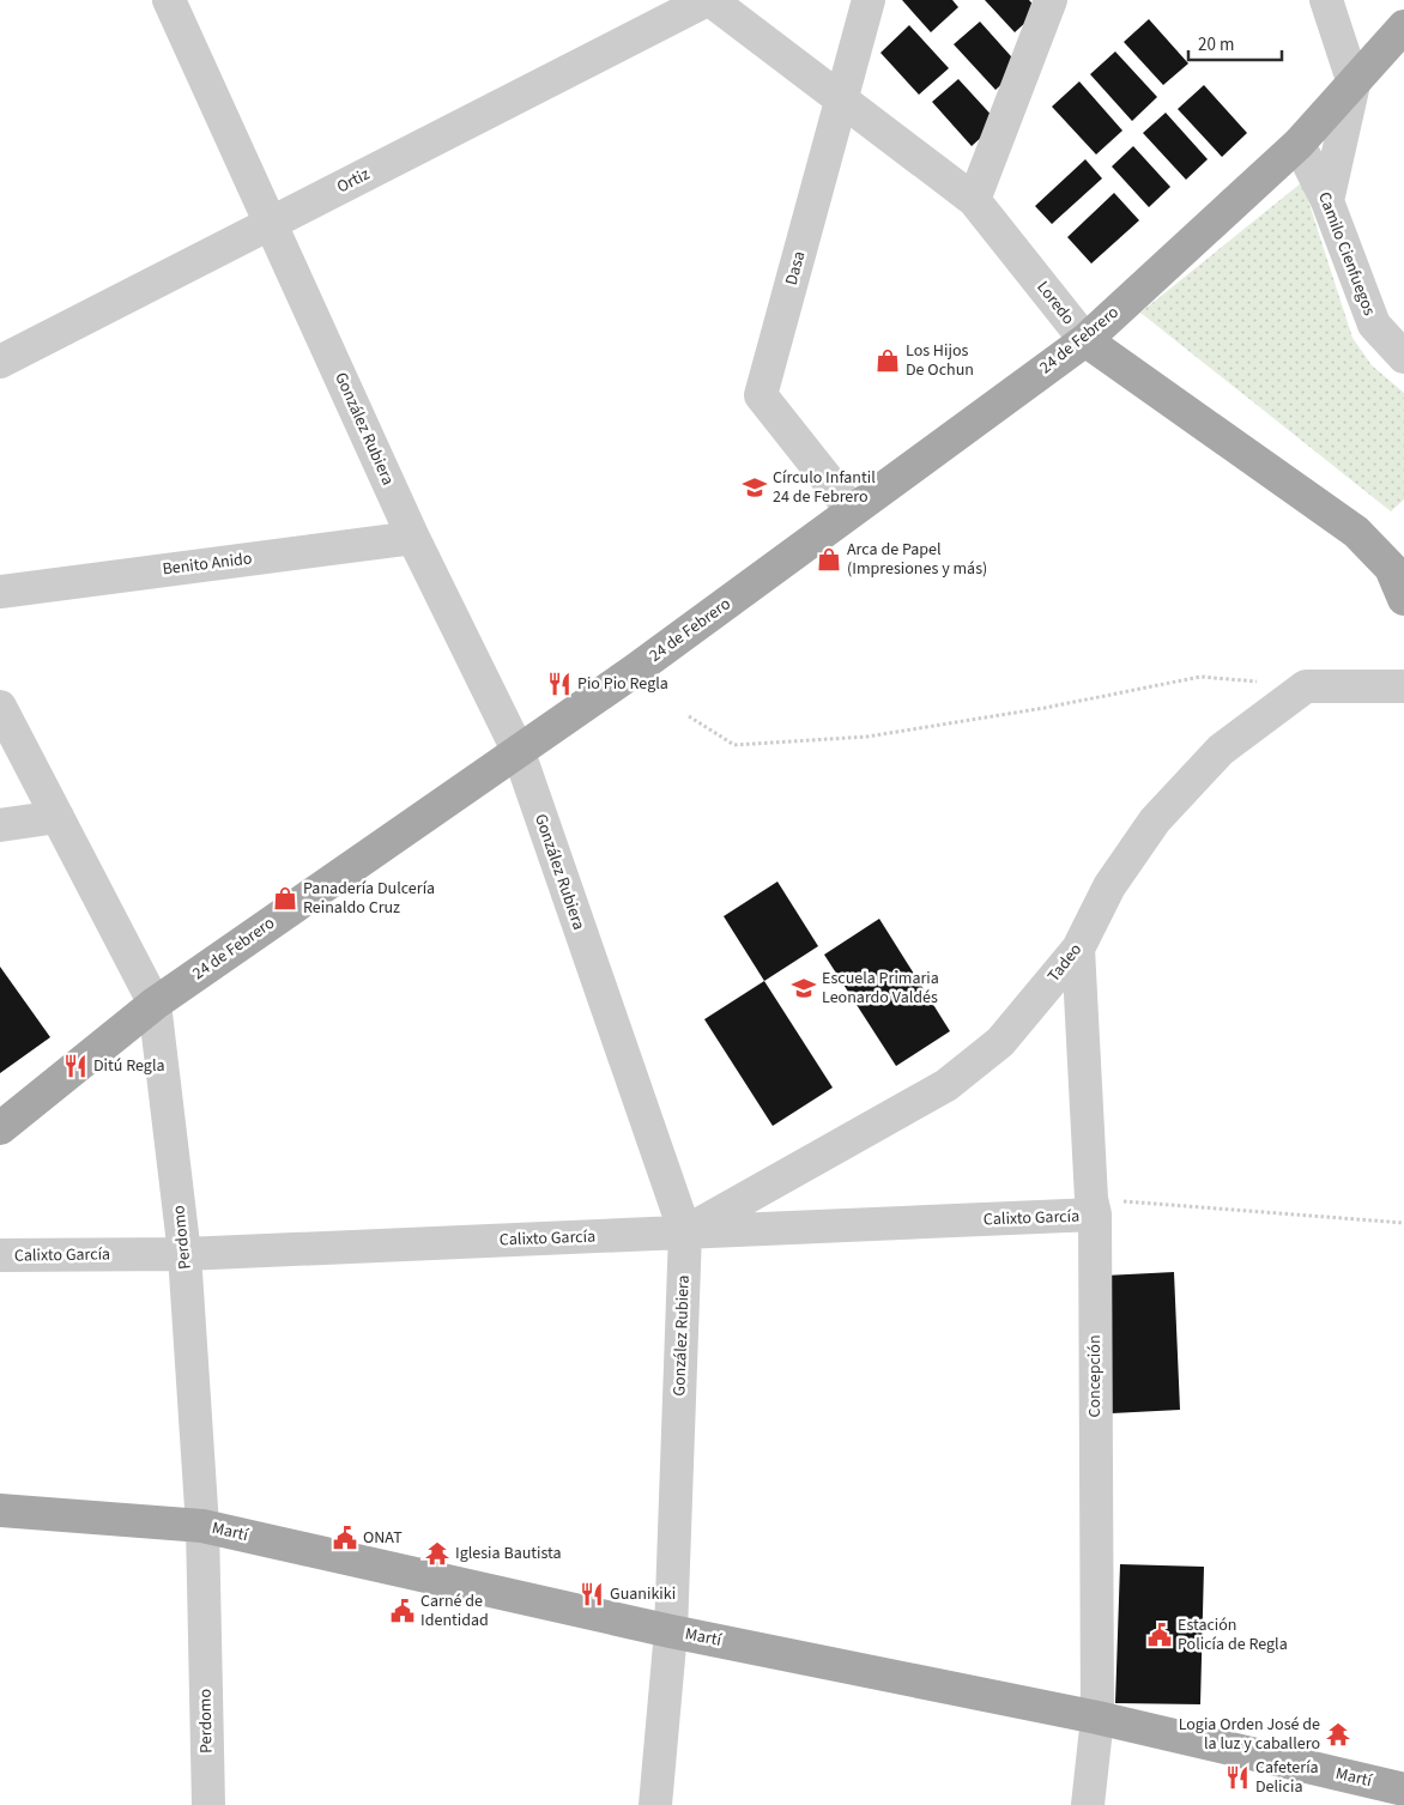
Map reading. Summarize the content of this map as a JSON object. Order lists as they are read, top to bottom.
{
  "streets": {
    "main road": ["Loredo", "24 de Febrero", "Martí"],
    "street": [
      "Ortiz",
      "Camilo Cienfuegos",
      "Dasa",
      "González Rubiera",
      "Benito Anido",
      "Tadeo",
      "Calixto García",
      "Perdomo",
      "Concepción"
    ]
  },
  "crossings": [
    ["Ortiz", "Loredo"],
    ["Ortiz", "González Rubiera"],
    ["Camilo Cienfuegos", "24 de Febrero"],
    ["Dasa", "Loredo"],
    ["Dasa", "24 de Febrero"],
    ["Loredo", "24 de Febrero"],
    ["24 de Febrero", "González Rubiera"],
    ["24 de Febrero", "Perdomo"],
    ["González Rubiera", "Benito Anido"],
    ["González Rubiera", "Tadeo"],
    ["González Rubiera", "Calixto García"],
    ["González Rubiera", "Martí"],
    ["Tadeo", "Calixto García"],
    ["Tadeo", "Concepción"],
    ["Calixto García", "Perdomo"],
    ["Calixto García", "Concepción"],
    ["Perdomo", "Martí"],
    ["Concepción", "Martí"]
  ],
  "places": {
    "shop": ["Los Hijos De Ochun", "Arca de Papel (Impresiones y más)", "Panadería Dulcería Reinaldo Cruz"],
    "school or university": ["Círculo Infantil 24 de Febrero", "Escuela Primaria Leonardo Valdés"],
    "restaurant": [
      "Pio Pio Regla",
      "Ditú Regla",
      "Guanikiki",
      "Cafetería Delicia"
    ],
    "public building": ["ONAT", "Carné de Identidad", "Estación Policía de Regla"],
    "temple": ["Iglesia Bautista", "Logia Orden José de la luz y caballero"]
  },
  "scale_bar": "20 m"
}
